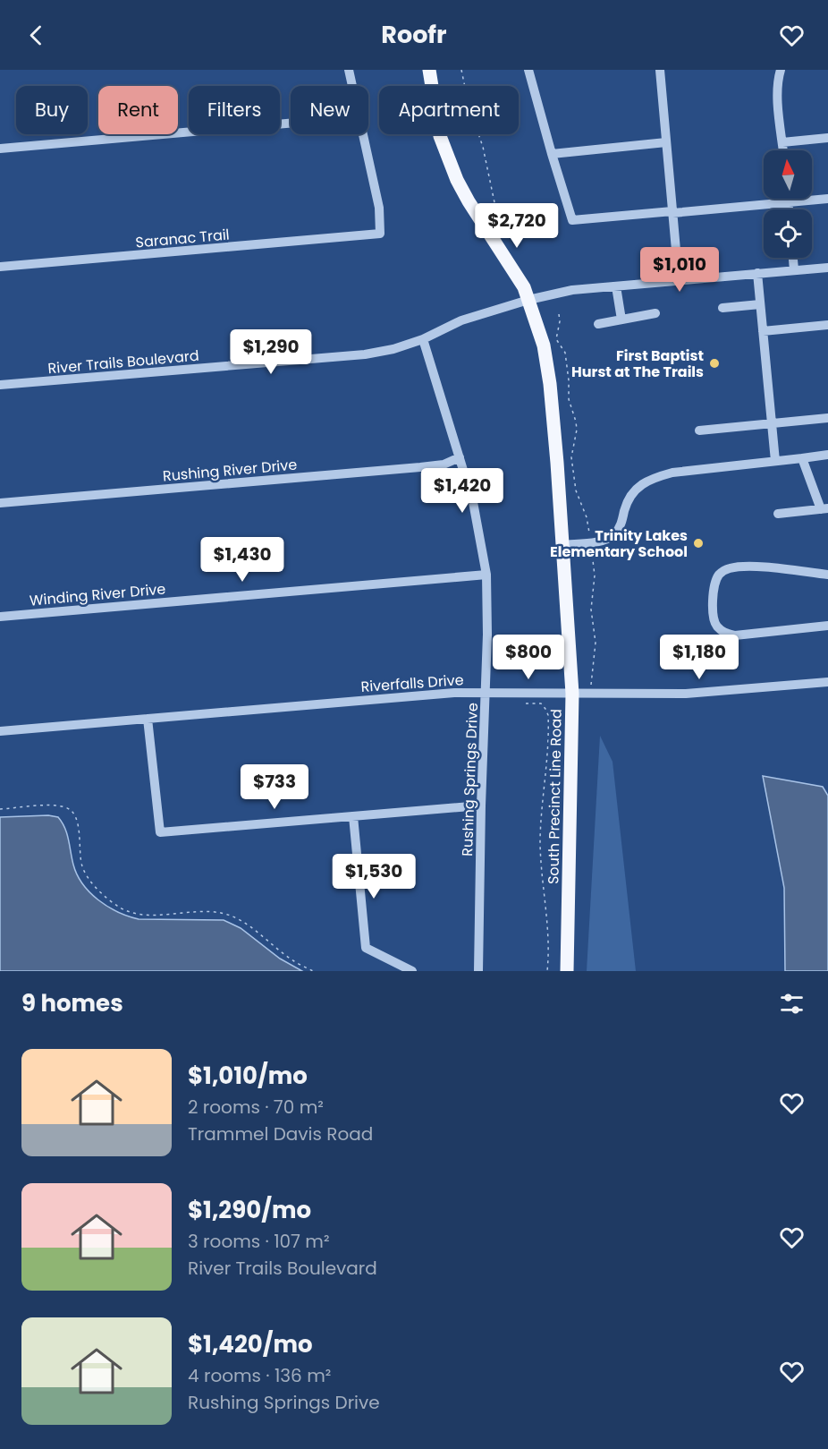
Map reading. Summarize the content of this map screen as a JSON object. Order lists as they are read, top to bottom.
{
  "streets": {
    "main road": ["South Precinct Line Road"],
    "street": [
      "Saranac Trail",
      "River Trails Boulevard",
      "Rushing River Drive",
      "Winding River Drive",
      "Riverfalls Drive",
      "Rushing Springs Drive"
    ]
  },
  "crossings": [
    ["River Trails Boulevard", "Rushing Springs Drive"],
    ["River Trails Boulevard", "South Precinct Line Road"],
    ["Rushing River Drive", "Rushing Springs Drive"],
    ["Winding River Drive", "Rushing Springs Drive"],
    ["Riverfalls Drive", "Rushing Springs Drive"],
    ["Riverfalls Drive", "South Precinct Line Road"]
  ],
  "places": ["First Baptist Hurst at The Trails", "Trinity Lakes Elementary School"],
  "north": "top",
  "page": {
    "header": "Roofr",
    "chip": [
      "Buy",
      "Rent",
      "Filters",
      "New",
      "Apartment"
    ],
    "price": [
      "$2,720",
      "$1,010",
      "$1,290",
      "$1,420",
      "$1,430",
      "$800",
      "$1,180",
      "$733",
      "$1,530"
    ],
    "heading": "9 homes",
    "list": [
      {
        "name": "$1,010/mo",
        "note": "2 rooms · 70 m² · Trammel Davis Road"
      },
      {
        "name": "$1,290/mo",
        "note": "3 rooms · 107 m² · River Trails Boulevard"
      },
      {
        "name": "$1,420/mo",
        "note": "4 rooms · 136 m² · Rushing Springs Drive"
      }
    ]
  }
}
